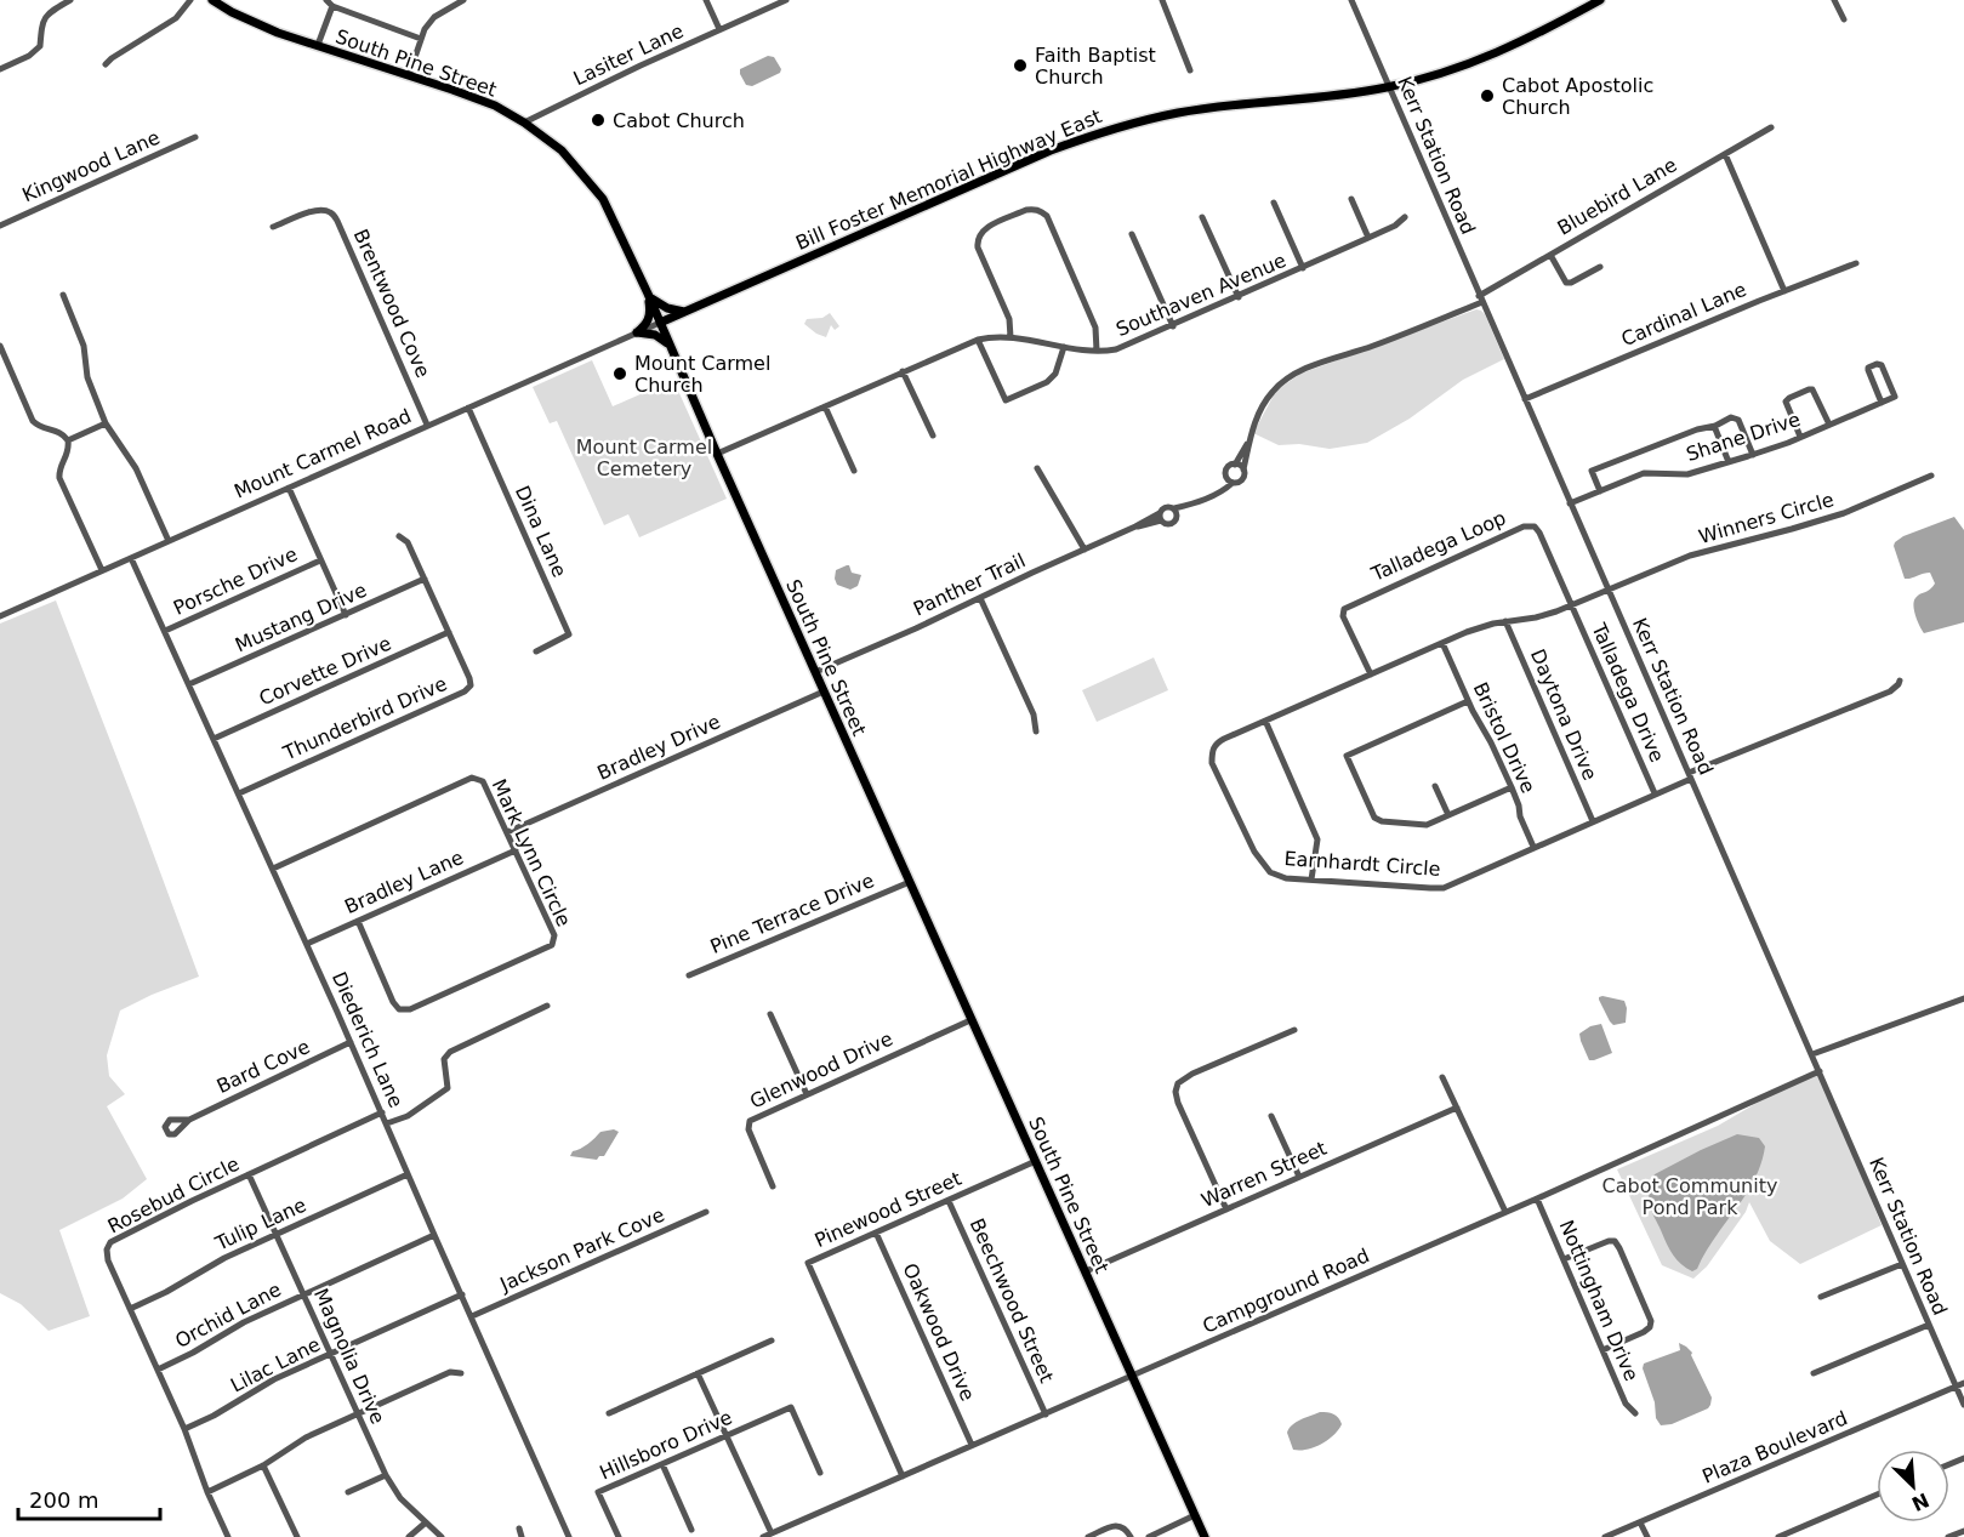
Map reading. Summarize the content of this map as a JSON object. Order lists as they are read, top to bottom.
{
  "streets": {
    "main road": ["South Pine Street", "Bill Foster Memorial Highway East"],
    "street": [
      "Lasiter Lane",
      "Kerr Station Road",
      "Kingwood Lane",
      "Bluebird Lane",
      "Southaven Avenue",
      "Brentwood Cove",
      "Cardinal Lane",
      "Shane Drive",
      "Mount Carmel Road",
      "Winners Circle",
      "Dina Lane",
      "Talladega Loop",
      "Porsche Drive",
      "Panther Trail",
      "Mustang Drive",
      "Corvette Drive",
      "Talladega Drive",
      "Daytona Drive",
      "Thunderbird Drive",
      "Bristol Drive",
      "Bradley Drive",
      "Mark Lynn Circle",
      "Earnhardt Circle",
      "Bradley Lane",
      "Pine Terrace Drive",
      "Diederich Lane",
      "Bard Cove",
      "Glenwood Drive",
      "Warren Street",
      "Rosebud Circle",
      "Pinewood Street",
      "Tulip Lane",
      "Jackson Park Cove",
      "Campground Road",
      "Beechwood Street",
      "Nottingham Drive",
      "Orchid Lane",
      "Oakwood Drive",
      "Magnolia Drive",
      "Lilac Lane",
      "Hillsboro Drive",
      "Plaza Boulevard"
    ]
  },
  "crossings": [
    ["Lasiter Lane", "South Pine Street"],
    ["South Pine Street", "Bill Foster Memorial Highway East"],
    ["South Pine Street", "Southaven Avenue"],
    ["South Pine Street", "Mount Carmel Road"],
    ["South Pine Street", "Panther Trail"],
    ["South Pine Street", "Bradley Drive"],
    ["South Pine Street", "Pine Terrace Drive"],
    ["South Pine Street", "Glenwood Drive"],
    ["South Pine Street", "Warren Street"],
    ["South Pine Street", "Pinewood Street"],
    ["South Pine Street", "Campground Road"],
    ["Kerr Station Road", "Bill Foster Memorial Highway East"],
    ["Kerr Station Road", "Bluebird Lane"],
    ["Kerr Station Road", "Cardinal Lane"],
    ["Kerr Station Road", "Shane Drive"],
    ["Kerr Station Road", "Winners Circle"],
    ["Kerr Station Road", "Earnhardt Circle"],
    ["Kerr Station Road", "Campground Road"],
    ["Kerr Station Road", "Plaza Boulevard"],
    ["Bill Foster Memorial Highway East", "Mount Carmel Road"],
    ["Brentwood Cove", "Mount Carmel Road"],
    ["Mount Carmel Road", "Dina Lane"],
    ["Mount Carmel Road", "Diederich Lane"],
    ["Winners Circle", "Earnhardt Circle"],
    ["Talladega Loop", "Talladega Drive"],
    ["Talladega Loop", "Earnhardt Circle"],
    ["Porsche Drive", "Diederich Lane"],
    ["Mustang Drive", "Thunderbird Drive"],
    ["Mustang Drive", "Diederich Lane"],
    ["Corvette Drive", "Thunderbird Drive"],
    ["Corvette Drive", "Diederich Lane"],
    ["Talladega Drive", "Earnhardt Circle"],
    ["Daytona Drive", "Earnhardt Circle"],
    ["Thunderbird Drive", "Diederich Lane"],
    ["Bristol Drive", "Earnhardt Circle"],
    ["Bradley Drive", "Mark Lynn Circle"],
    ["Mark Lynn Circle", "Bradley Lane"],
    ["Mark Lynn Circle", "Diederich Lane"],
    ["Bradley Lane", "Diederich Lane"],
    ["Diederich Lane", "Bard Cove"],
    ["Diederich Lane", "Rosebud Circle"],
    ["Diederich Lane", "Tulip Lane"],
    ["Diederich Lane", "Jackson Park Cove"],
    ["Diederich Lane", "Orchid Lane"],
    ["Diederich Lane", "Lilac Lane"],
    ["Rosebud Circle", "Tulip Lane"],
    ["Rosebud Circle", "Orchid Lane"],
    ["Rosebud Circle", "Magnolia Drive"],
    ["Rosebud Circle", "Lilac Lane"],
    ["Pinewood Street", "Campground Road"],
    ["Pinewood Street", "Beechwood Street"],
    ["Pinewood Street", "Oakwood Drive"],
    ["Tulip Lane", "Magnolia Drive"],
    ["Campground Road", "Beechwood Street"],
    ["Campground Road", "Nottingham Drive"],
    ["Campground Road", "Oakwood Drive"],
    ["Orchid Lane", "Magnolia Drive"],
    ["Magnolia Drive", "Lilac Lane"]
  ],
  "parks": ["Mount Carmel Cemetery", "Cabot Community Pond Park"],
  "places": [
    "Faith Baptist Church",
    "Cabot Apostolic Church",
    "Cabot Church",
    "Mount Carmel Church"
  ],
  "scale_bar": "200 m",
  "north": "bottom right"
}
